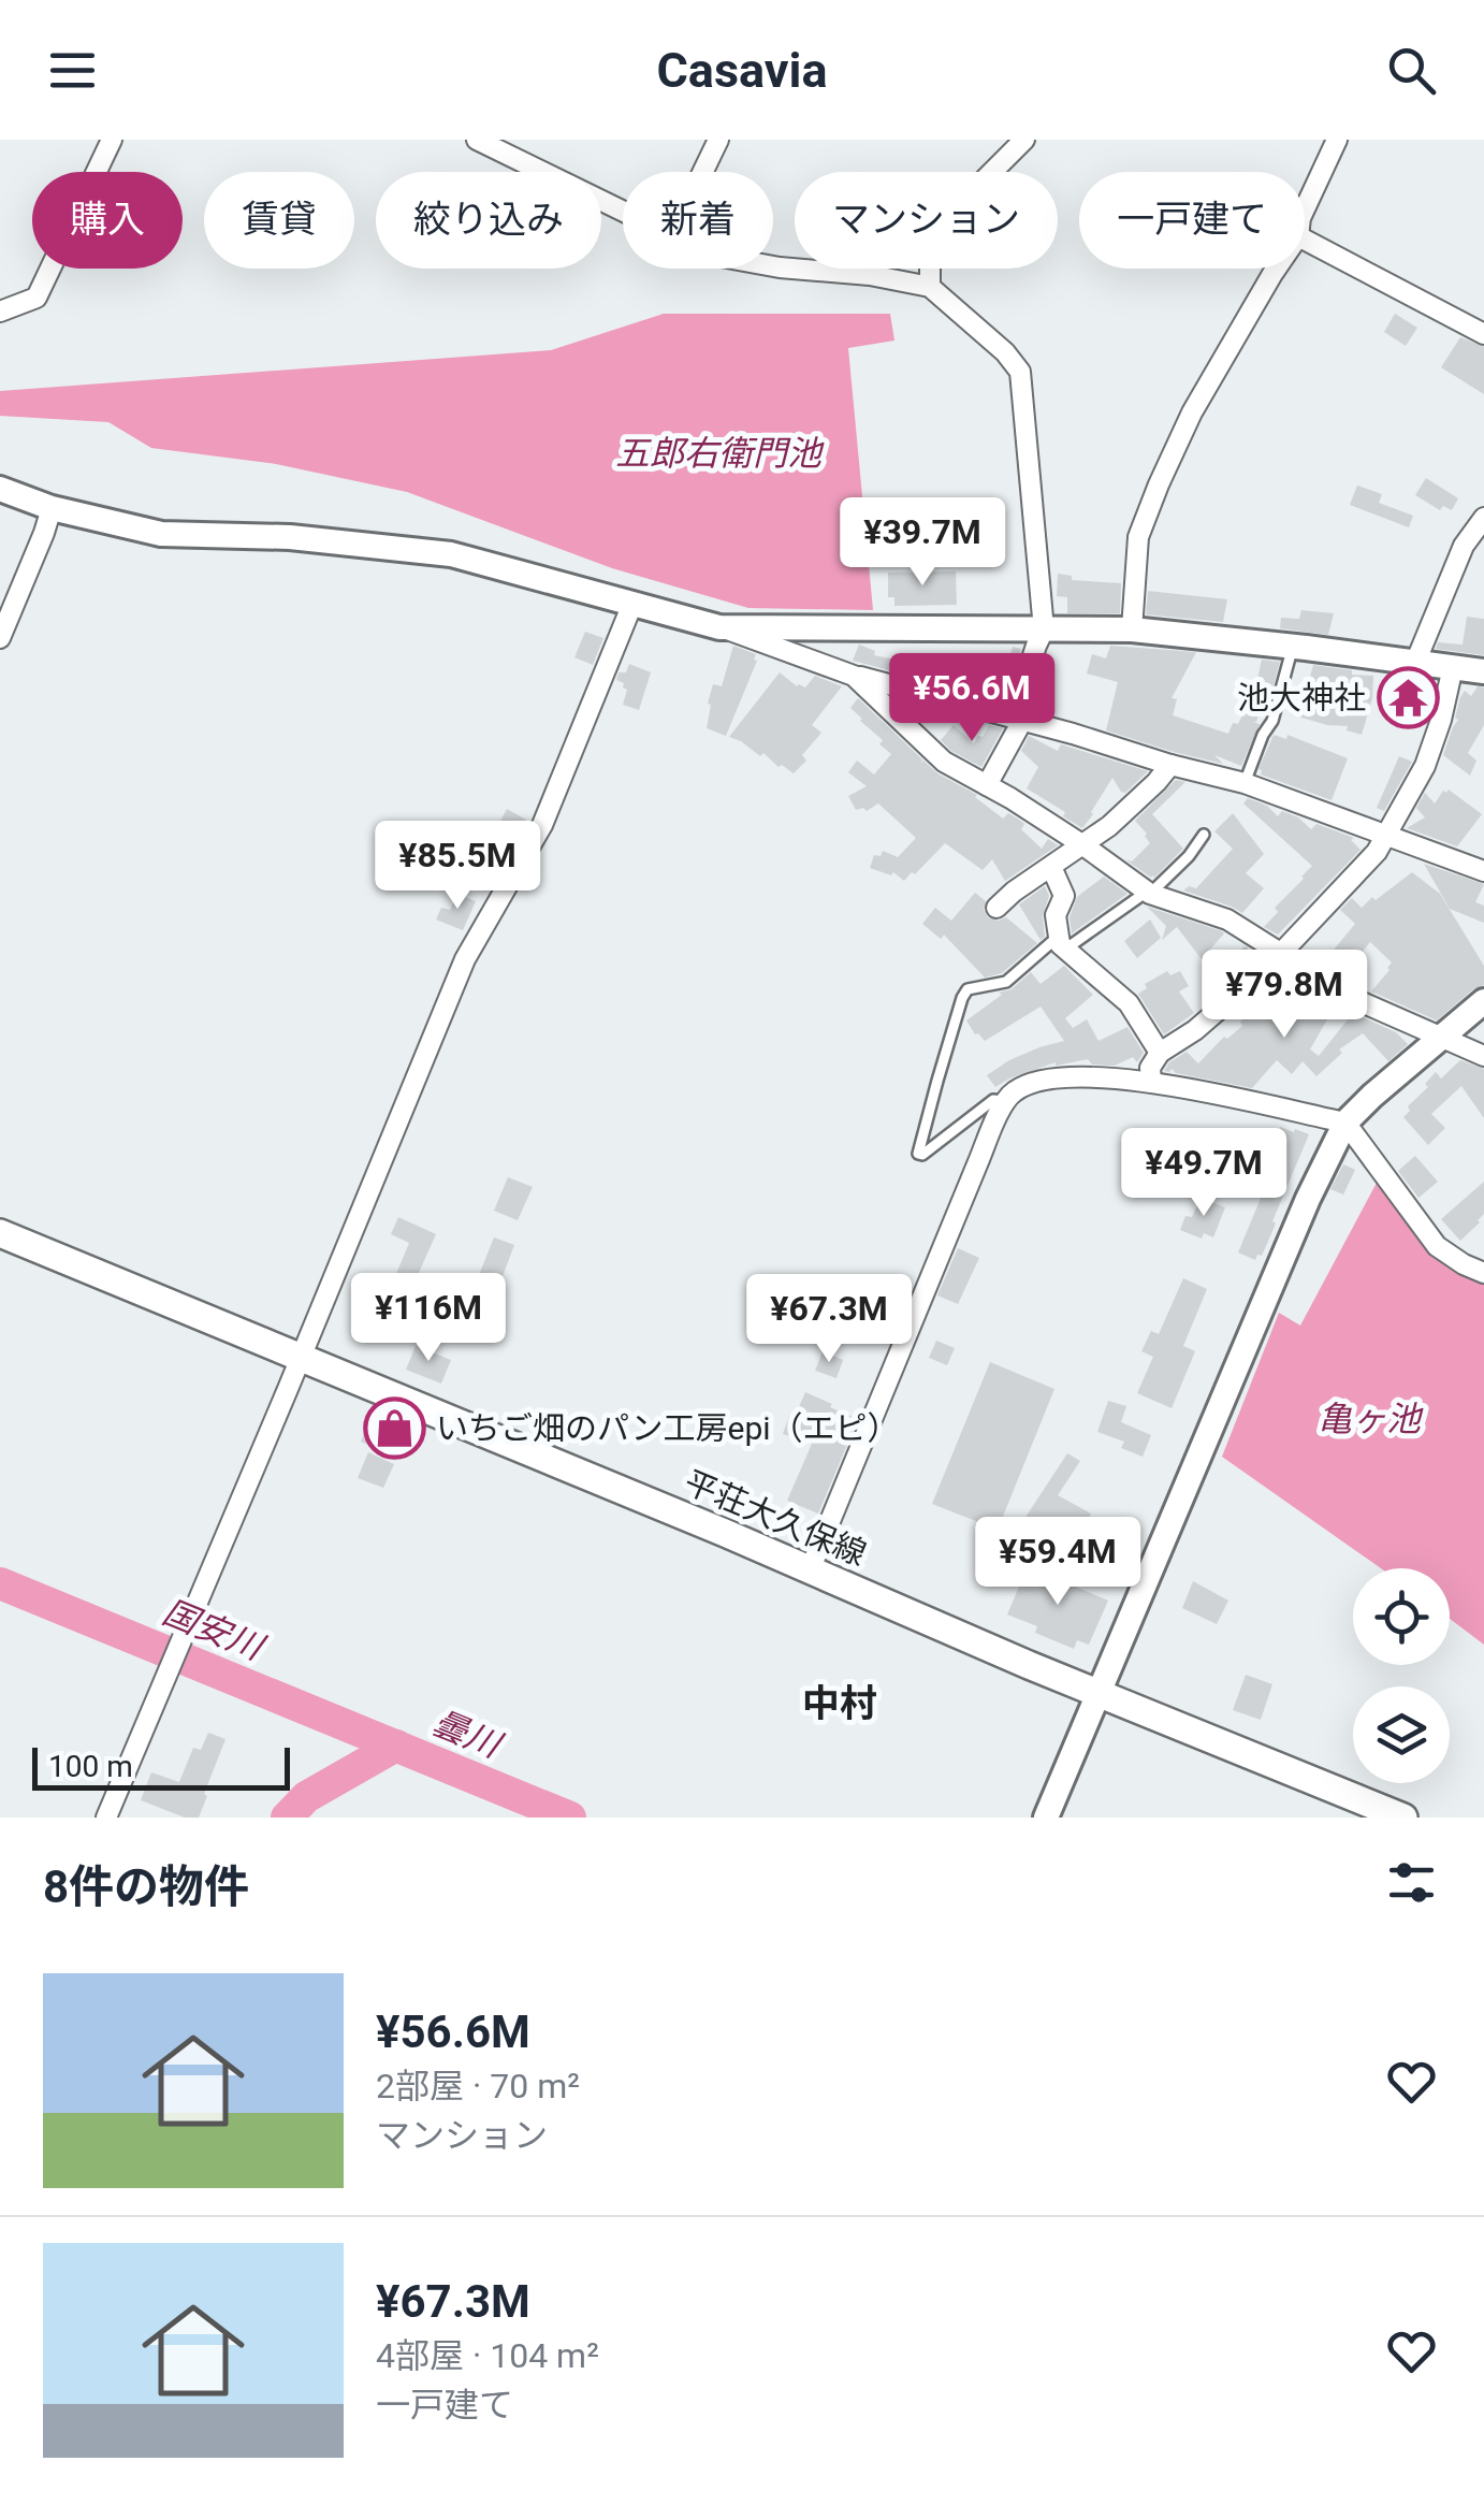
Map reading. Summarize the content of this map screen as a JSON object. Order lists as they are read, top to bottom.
{
  "streets": {
    "main road": ["平荘大久保線"]
  },
  "districts": ["中村"],
  "water": [
    "五郎右衛門池",
    "亀ヶ池",
    "国安川",
    "曇川"
  ],
  "places": {
    "temple": ["池大神社"],
    "shop": ["いちご畑のパン工房epi（エピ）"]
  },
  "scale_bar": "100 m",
  "page": {
    "header": "Casavia",
    "chip": [
      "購入",
      "賃貸",
      "絞り込み",
      "新着",
      "マンション",
      "一戸建て"
    ],
    "price": [
      "¥39.7M",
      "¥56.6M",
      "¥85.5M",
      "¥79.8M",
      "¥49.7M",
      "¥116M",
      "¥67.3M",
      "¥59.4M"
    ],
    "scale": "100 m",
    "heading": "8件の物件",
    "list": [
      {
        "name": "¥56.6M",
        "note": "2部屋 · 70 m² · マンション"
      },
      {
        "name": "¥67.3M",
        "note": "4部屋 · 104 m² · 一戸建て"
      }
    ]
  }
}
